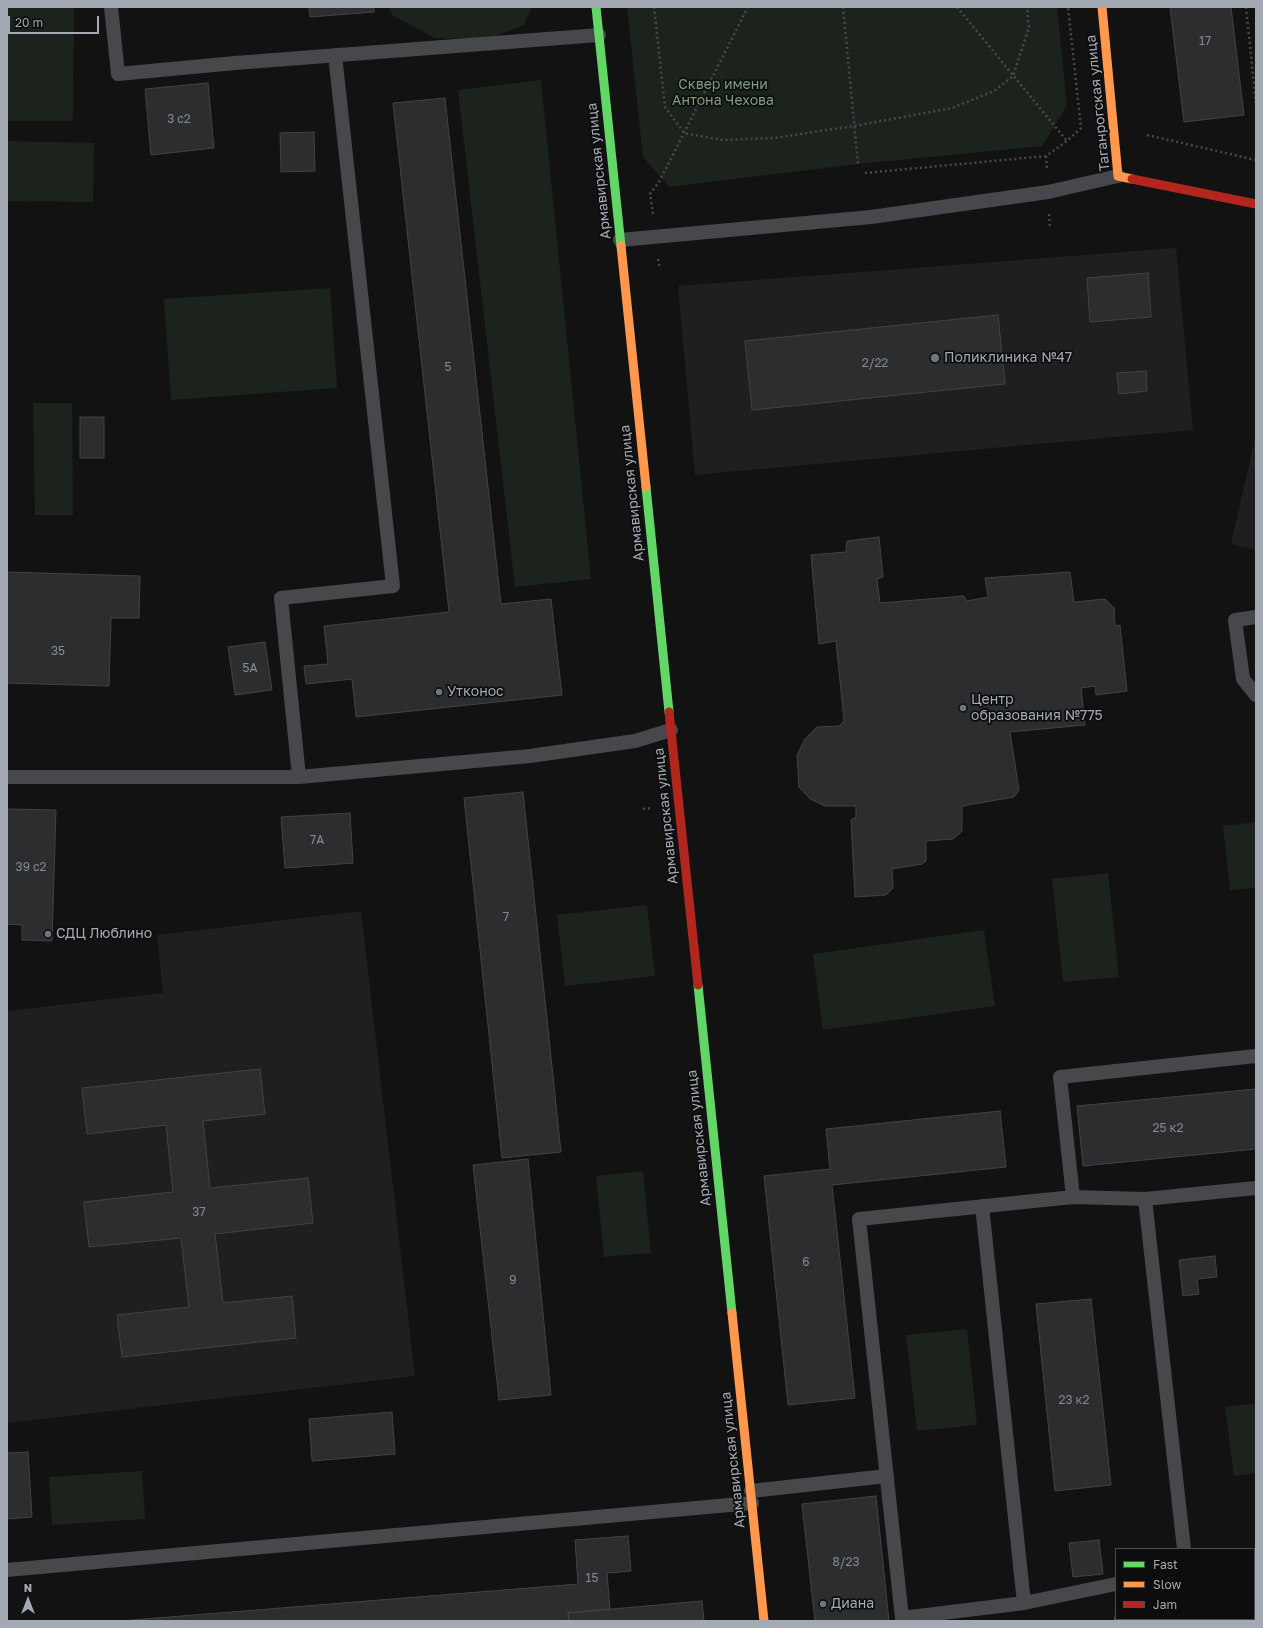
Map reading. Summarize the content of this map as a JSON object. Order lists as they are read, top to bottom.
{
  "streets": {
    "street": ["Таганрогская улица", "Армавирская улица"]
  },
  "parks": ["Сквер имени Антона Чехова"],
  "places": [
    "Поликлиника №47",
    "Утконос",
    "Центр образования №775",
    "СДЦ Люблино",
    "Диана"
  ],
  "house_numbers": [
    "17",
    "3 с2",
    "2/22",
    "5",
    "35",
    "5А",
    "7А",
    "39 с2",
    "7",
    "25 к2",
    "37",
    "6",
    "9",
    "23 к2",
    "8/23",
    "15"
  ],
  "legend": ["Fast", "Slow", "Jam"],
  "scale_bar": "20 m",
  "north": "top"
}
